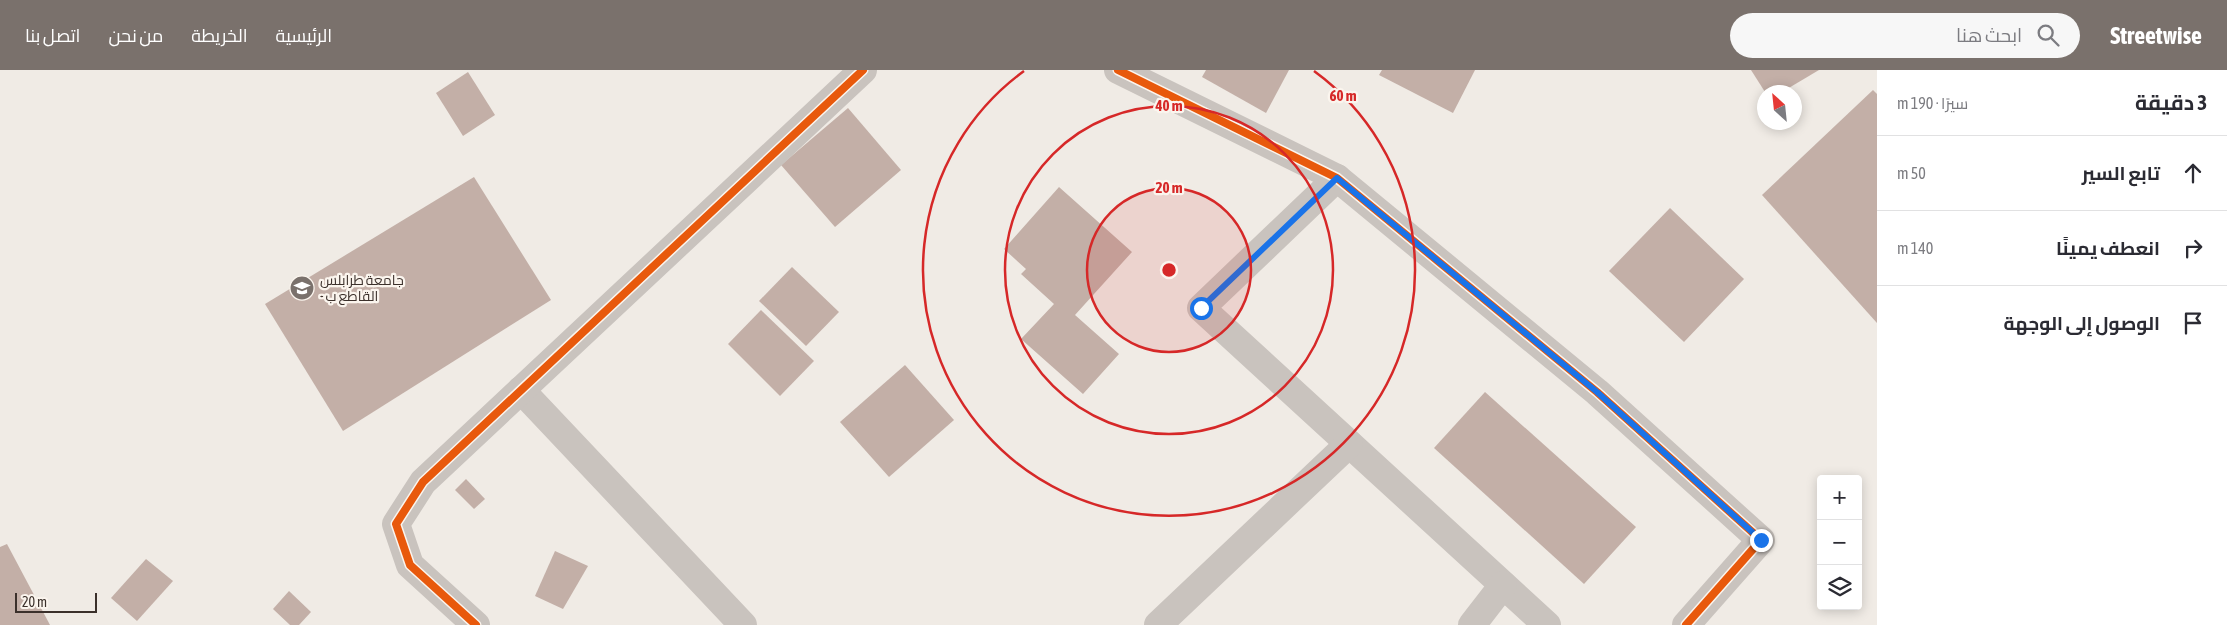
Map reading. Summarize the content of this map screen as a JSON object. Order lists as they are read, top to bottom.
{
  "places": {
    "school or university": ["جامعة طرابلس - القاطع ب"]
  },
  "scale_bar": "20 m",
  "north": "top left",
  "page": {
    "header": "Streetwise",
    "search": "ابحث هنا",
    "nav": [
      "الرئيسية",
      "الخريطة",
      "من نحن",
      "اتصل بنا"
    ],
    "heading": ["3 دقيقة", "سيرًا · 190 m"],
    "list": [
      ["تابع السير", "50 m"],
      ["انعطف يمينًا", "140 m"],
      "الوصول إلى الوجهة"
    ],
    "map_buttons": ["+", "−"],
    "scale": "20 m"
  },
  "rings": ["60 m", "40 m", "20 m"]
}
